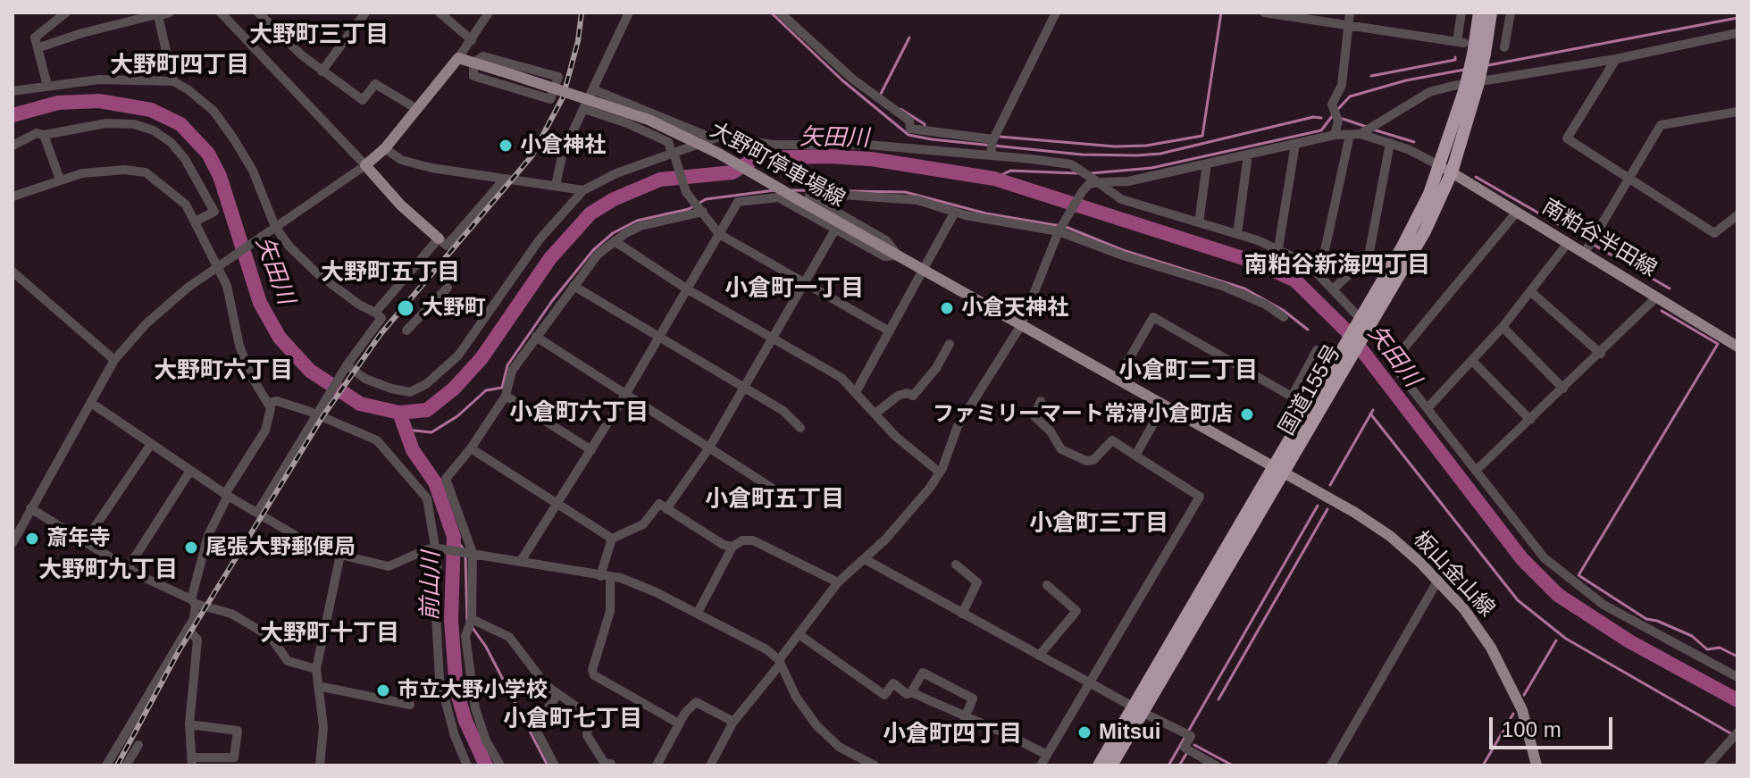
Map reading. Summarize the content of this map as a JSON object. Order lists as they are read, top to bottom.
{
  "streets": {
    "highway": ["国道155号"],
    "main road": ["大野町停車場線", "南粕谷半田線", "板山金山線"]
  },
  "crossings": [
    ["大野町停車場線", "国道155号"],
    ["大野町停車場線", "板山金山線"],
    ["南粕谷半田線", "国道155号"],
    ["国道155号", "板山金山線"]
  ],
  "districts": [
    "大野町三丁目",
    "大野町四丁目",
    "南粕谷新海四丁目",
    "大野町五丁目",
    "小倉町一丁目",
    "大野町六丁目",
    "小倉町二丁目",
    "小倉町六丁目",
    "小倉町五丁目",
    "小倉町三丁目",
    "大野町九丁目",
    "大野町十丁目",
    "小倉町七丁目",
    "小倉町四丁目"
  ],
  "water": ["矢田川", "前山川"],
  "places": [
    "小倉神社",
    "大野町",
    "小倉天神社",
    "ファミリーマート常滑小倉町店",
    "斎年寺",
    "尾張大野郵便局",
    "市立大野小学校",
    "Mitsui"
  ],
  "scale_bar": "100 m"
}
